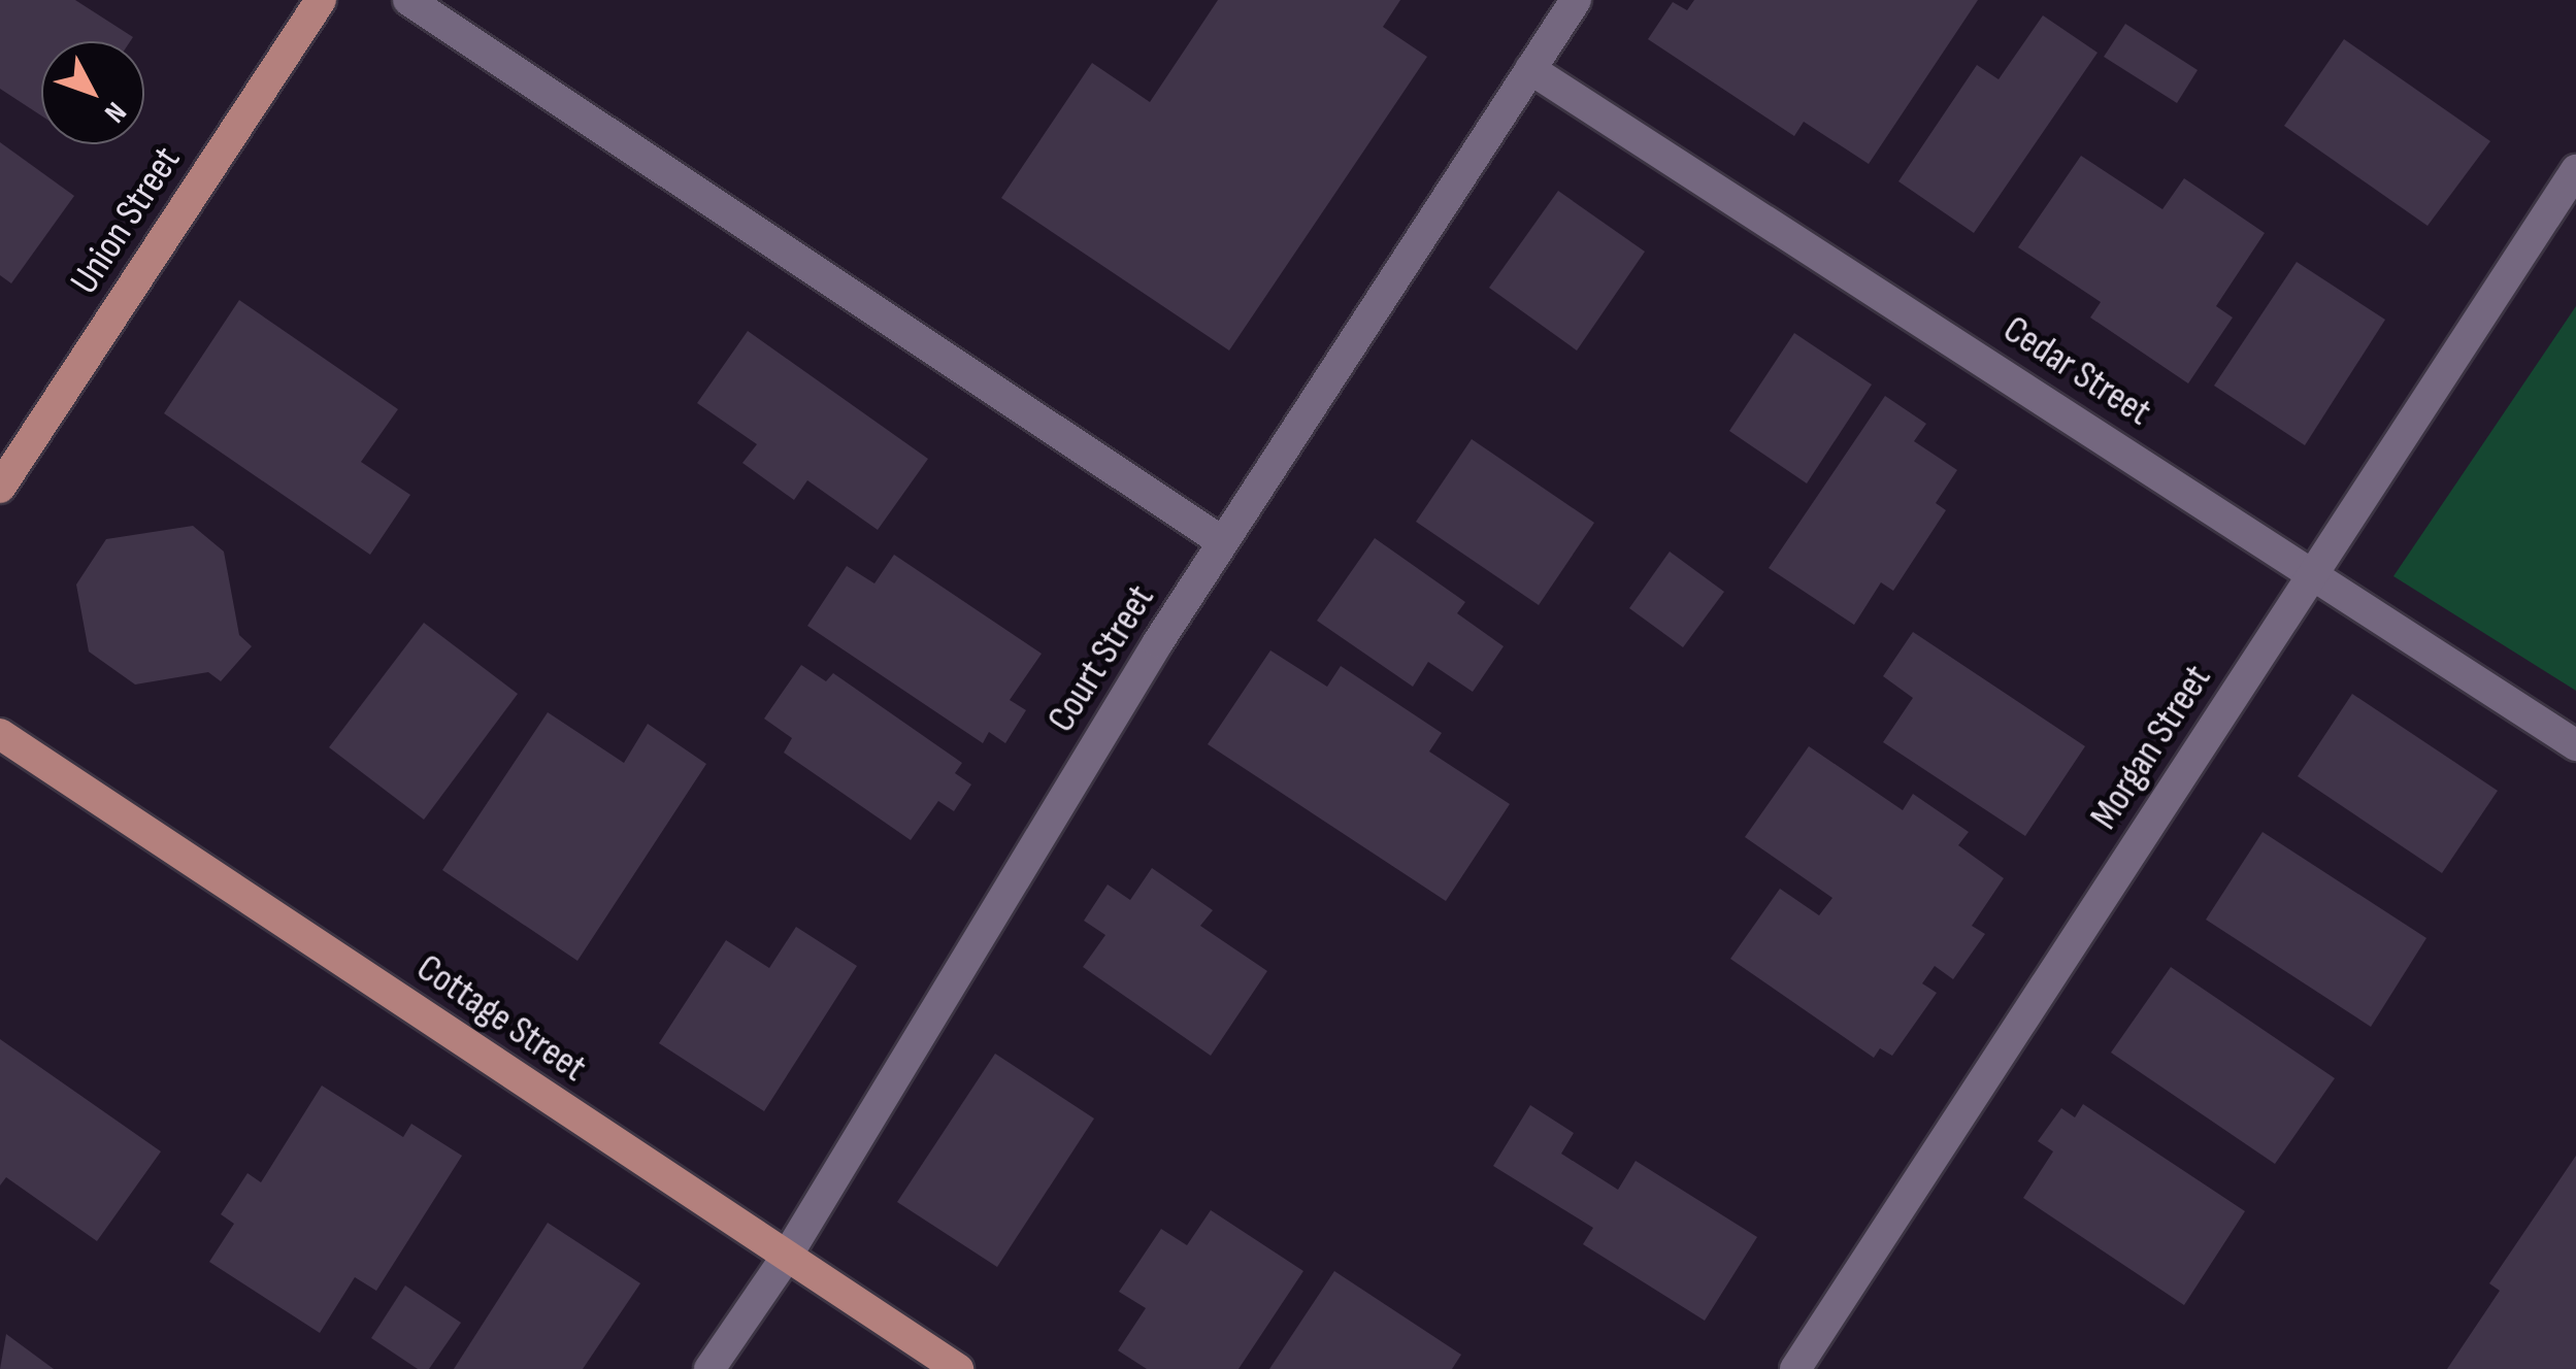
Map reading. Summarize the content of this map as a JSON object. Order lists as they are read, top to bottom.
{
  "streets": {
    "main road": ["Union Street", "Cottage Street"],
    "street": ["Cedar Street", "Court Street", "Morgan Street"]
  },
  "crossings": [
    ["Cedar Street", "Court Street"],
    ["Cedar Street", "Morgan Street"],
    ["Court Street", "Cottage Street"]
  ],
  "north": "bottom right"
}
